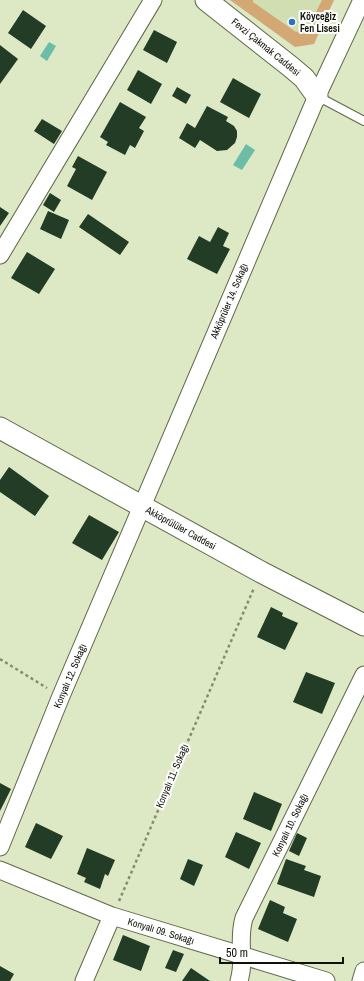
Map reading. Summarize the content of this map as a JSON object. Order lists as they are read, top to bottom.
{
  "streets": {
    "street": [
      "Fevzi Çakmak Caddesi",
      "Akköprüler 14. Sokağı",
      "Akköprülüler Caddesi",
      "Konyalı 12. Sokağı",
      "Konyalı 10. Sokağı",
      "Konyalı 09. Sokağı"
    ],
    "path": ["Konyalı 11. Sokağı"]
  },
  "crossings": [
    ["Fevzi Çakmak Caddesi", "Akköprüler 14. Sokağı"],
    ["Akköprüler 14. Sokağı", "Akköprülüler Caddesi"],
    ["Akköprüler 14. Sokağı", "Konyalı 12. Sokağı"],
    ["Akköprülüler Caddesi", "Konyalı 12. Sokağı"],
    ["Akköprülüler Caddesi", "Konyalı 11. Sokağı"],
    ["Konyalı 11. Sokağı", "Konyalı 09. Sokağı"],
    ["Konyalı 10. Sokağı", "Konyalı 09. Sokağı"]
  ],
  "places": ["Köyceğiz Fen Lisesi"],
  "scale_bar": "50 m"
}
